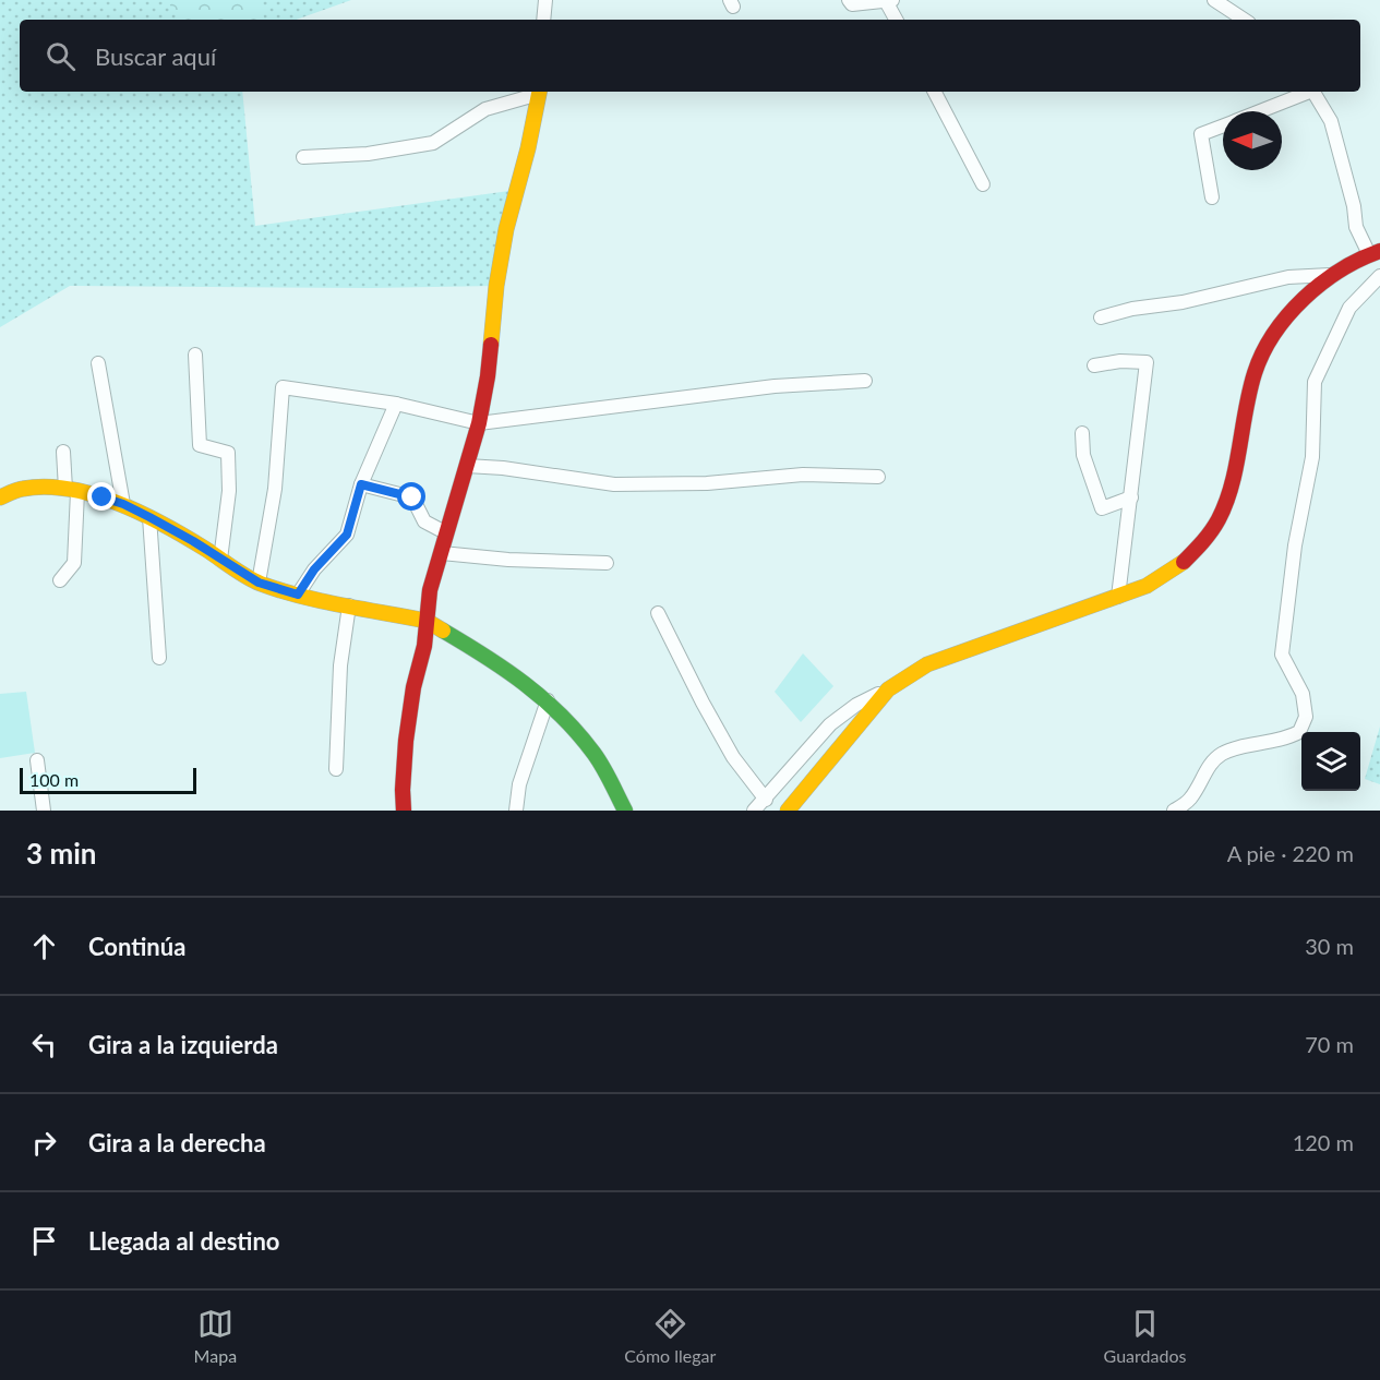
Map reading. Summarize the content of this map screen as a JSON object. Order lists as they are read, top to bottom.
{
  "scale_bar": "100 m",
  "north": "left",
  "page": {
    "search": "Buscar aquí",
    "scale": "100 m",
    "heading": ["3 min", "A pie · 220 m"],
    "list": [
      ["Continúa", "30 m"],
      ["Gira a la izquierda", "70 m"],
      ["Gira a la derecha", "120 m"],
      "Llegada al destino"
    ],
    "nav": ["Mapa", "Cómo llegar", "Guardados"]
  }
}
